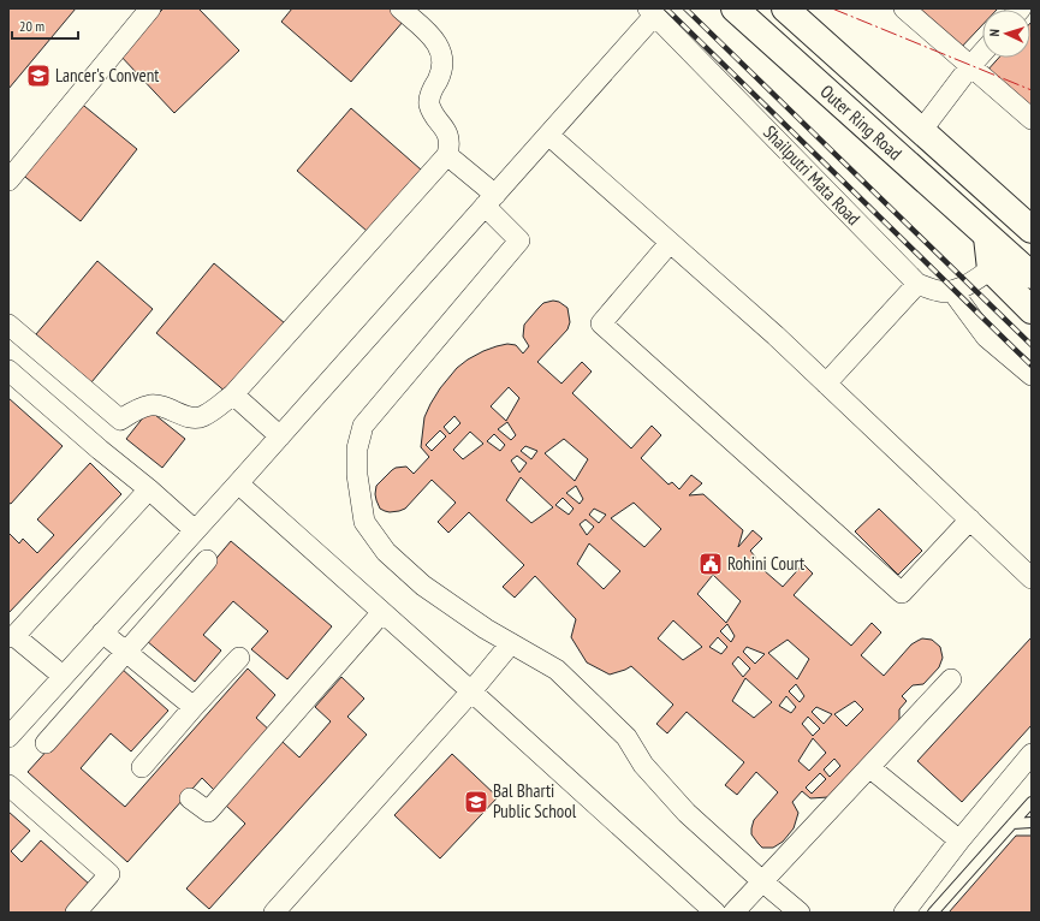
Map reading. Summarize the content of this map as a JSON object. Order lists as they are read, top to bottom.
{
  "streets": {
    "main road": ["Outer Ring Road"],
    "street": ["Shailputri Mata Road"]
  },
  "places": {
    "school or university": ["Lancer's Convent", "Bal Bharti Public School"],
    "public building": ["Rohini Court"]
  },
  "scale_bar": "20 m",
  "north": "left"
}
